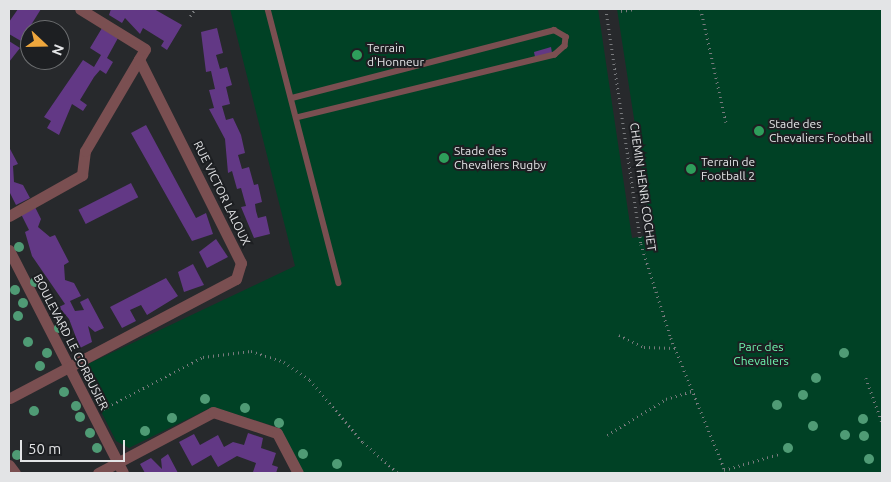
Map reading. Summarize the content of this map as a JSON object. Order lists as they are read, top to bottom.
{
  "streets": {
    "street": ["RUE VICTOR LALOUX", "BOULEVARD LE CORBUSIER"],
    "path": ["CHEMIN HENRI COCHET"]
  },
  "crossings": [
    ["RUE VICTOR LALOUX", "BOULEVARD LE CORBUSIER"]
  ],
  "parks": ["Parc des Chevaliers"],
  "places": [
    "Terrain d'Honneur",
    "Stade des Chevaliers Football",
    "Stade des Chevaliers Rugby",
    "Terrain de Football 2"
  ],
  "scale_bar": "50 m",
  "north": "right"
}
